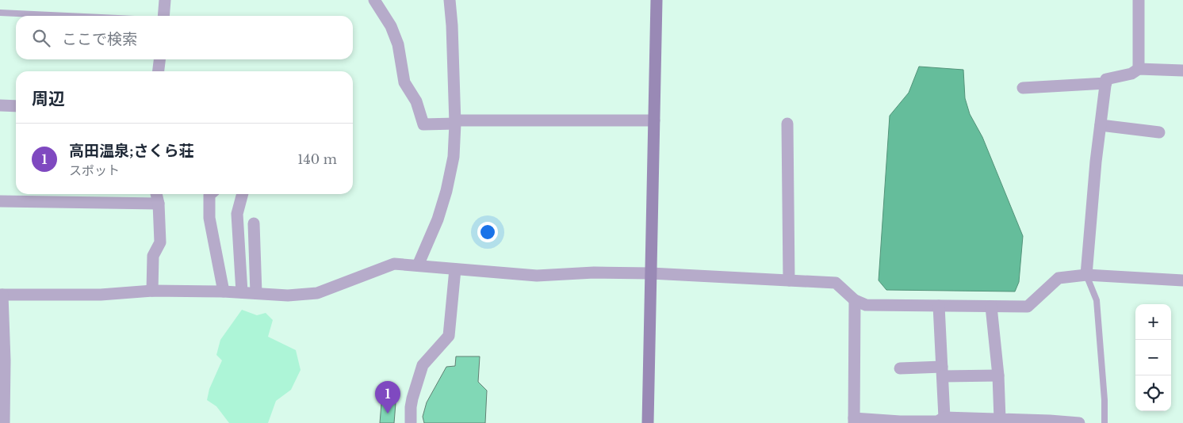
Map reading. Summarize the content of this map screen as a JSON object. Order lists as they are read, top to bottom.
{
  "page": {
    "search": "ここで検索",
    "heading": "周辺",
    "list": [
      {
        "mark": "1",
        "name": "高田温泉;さくら荘",
        "note": "スポット",
        "value": "140 m"
      }
    ],
    "map_buttons": ["+", "−"],
    "pins": "1"
  }
}
